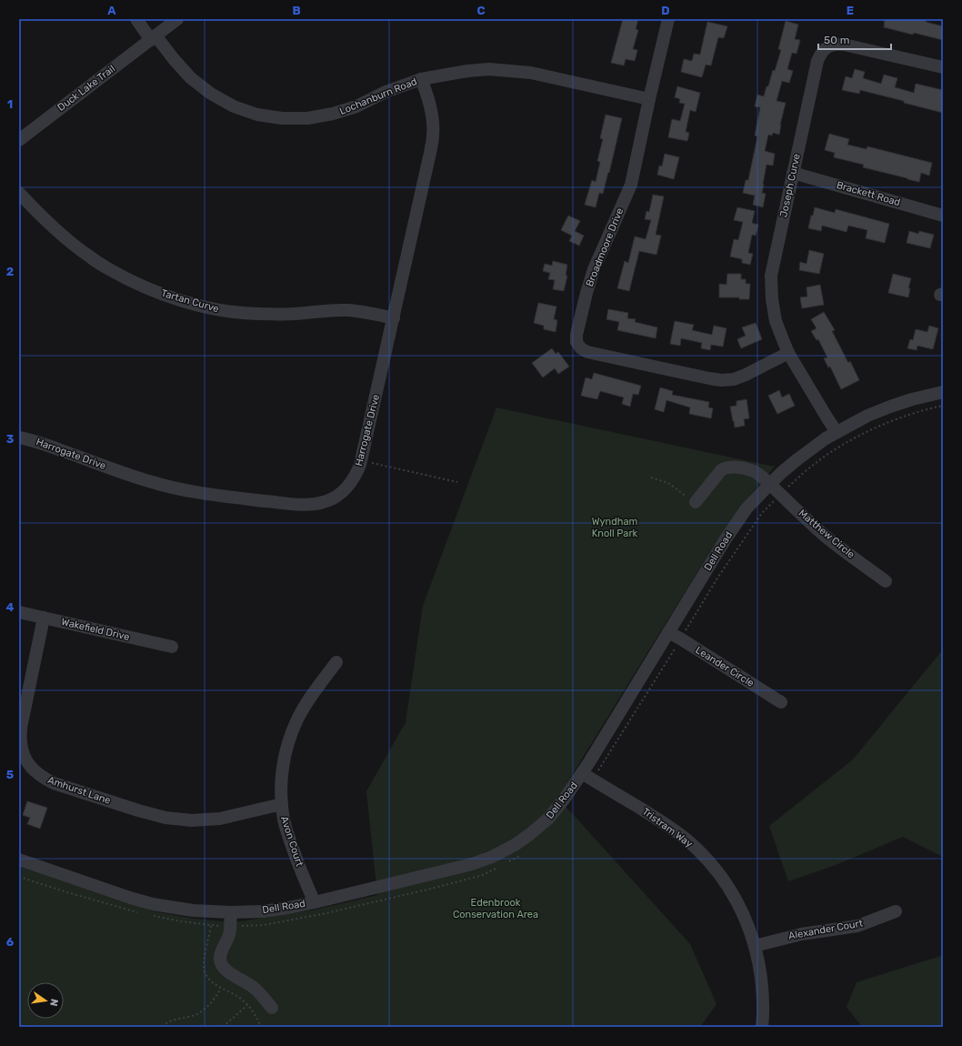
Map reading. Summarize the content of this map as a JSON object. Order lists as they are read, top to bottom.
{
  "streets": {
    "street": [
      "Duck Lake Trail",
      "Lochanburn Road",
      "Joseph Curve",
      "Brackett Road",
      "Broadmoore Drive",
      "Tartan Curve",
      "Harrogate Drive",
      "Matthew Circle",
      "Dell Road",
      "Wakefield Drive",
      "Leander Circle",
      "Amhurst Lane",
      "Tristram Way",
      "Avon Court",
      "Alexander Court"
    ]
  },
  "crossings": [
    ["Duck Lake Trail", "Lochanburn Road"],
    ["Lochanburn Road", "Broadmoore Drive"],
    ["Lochanburn Road", "Harrogate Drive"],
    ["Joseph Curve", "Brackett Road"],
    ["Joseph Curve", "Broadmoore Drive"],
    ["Joseph Curve", "Dell Road"],
    ["Tartan Curve", "Harrogate Drive"],
    ["Matthew Circle", "Dell Road"],
    ["Dell Road", "Leander Circle"],
    ["Dell Road", "Tristram Way"],
    ["Dell Road", "Avon Court"],
    ["Wakefield Drive", "Amhurst Lane"],
    ["Amhurst Lane", "Avon Court"],
    ["Tristram Way", "Alexander Court"]
  ],
  "parks": ["Wyndham Knoll Park", "Edenbrook Conservation Area"],
  "scale_bar": "50 m",
  "north": "right",
  "grid": {
    "columns": [
      "A",
      "B",
      "C",
      "D",
      "E"
    ],
    "rows": [
      "1",
      "2",
      "3",
      "4",
      "5",
      "6"
    ]
  }
}
